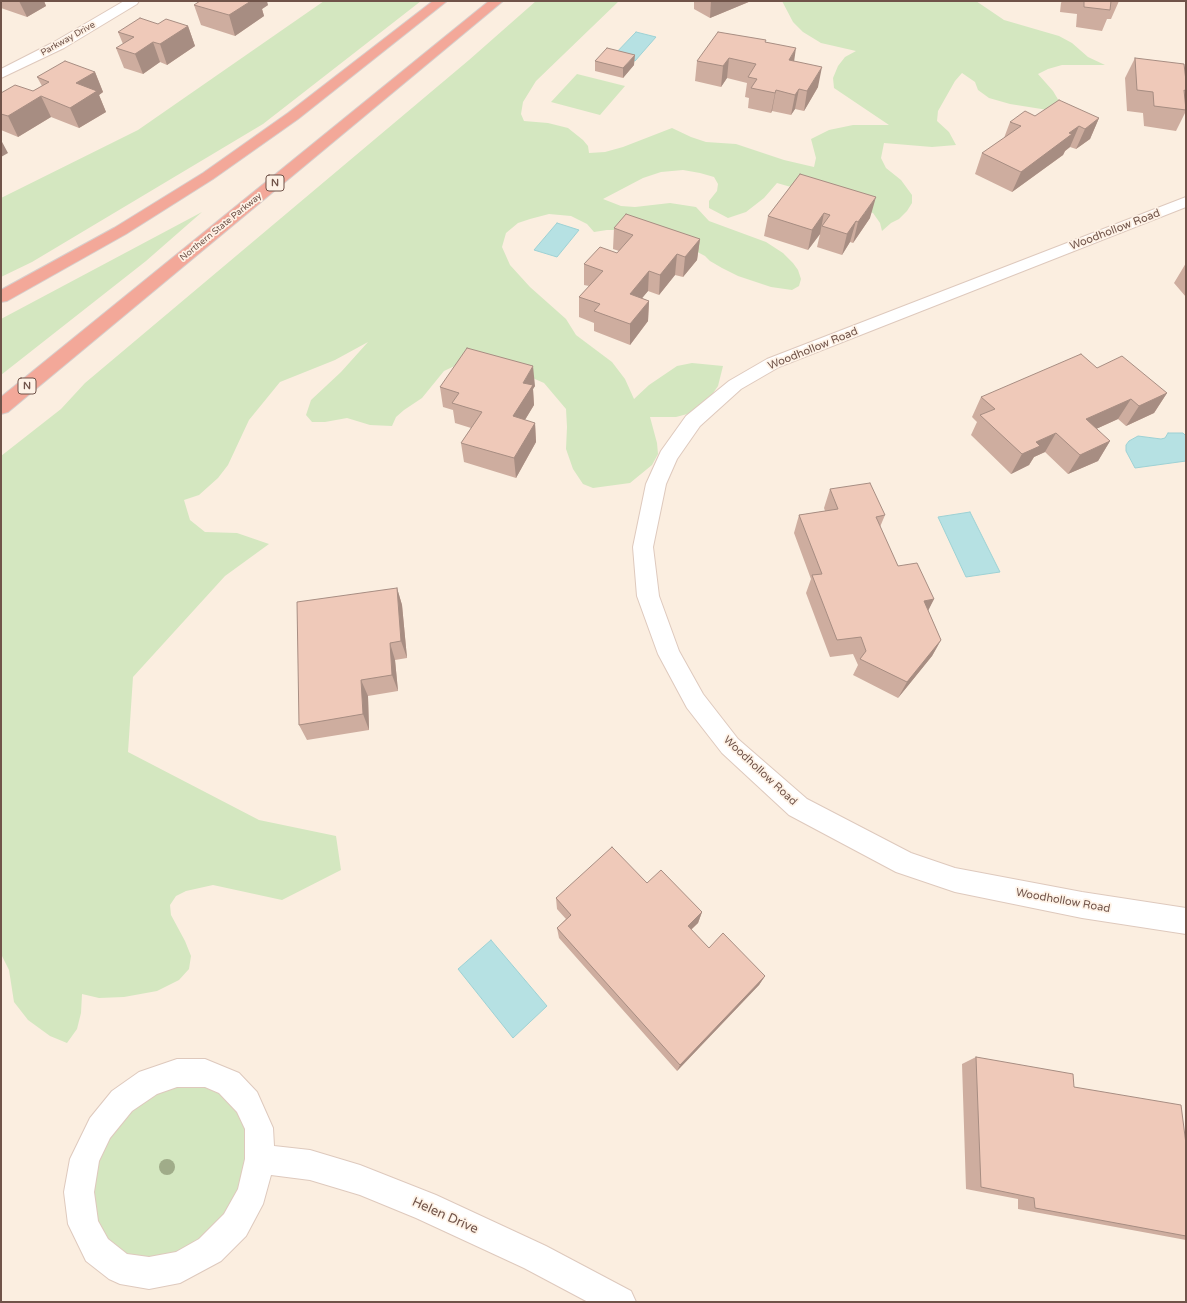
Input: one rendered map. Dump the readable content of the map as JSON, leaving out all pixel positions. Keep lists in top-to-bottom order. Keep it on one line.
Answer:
{"streets":{"highway":["N","Northern State Parkway"],"street":["Parkway Drive","Woodhollow Road","Helen Drive"]}}
